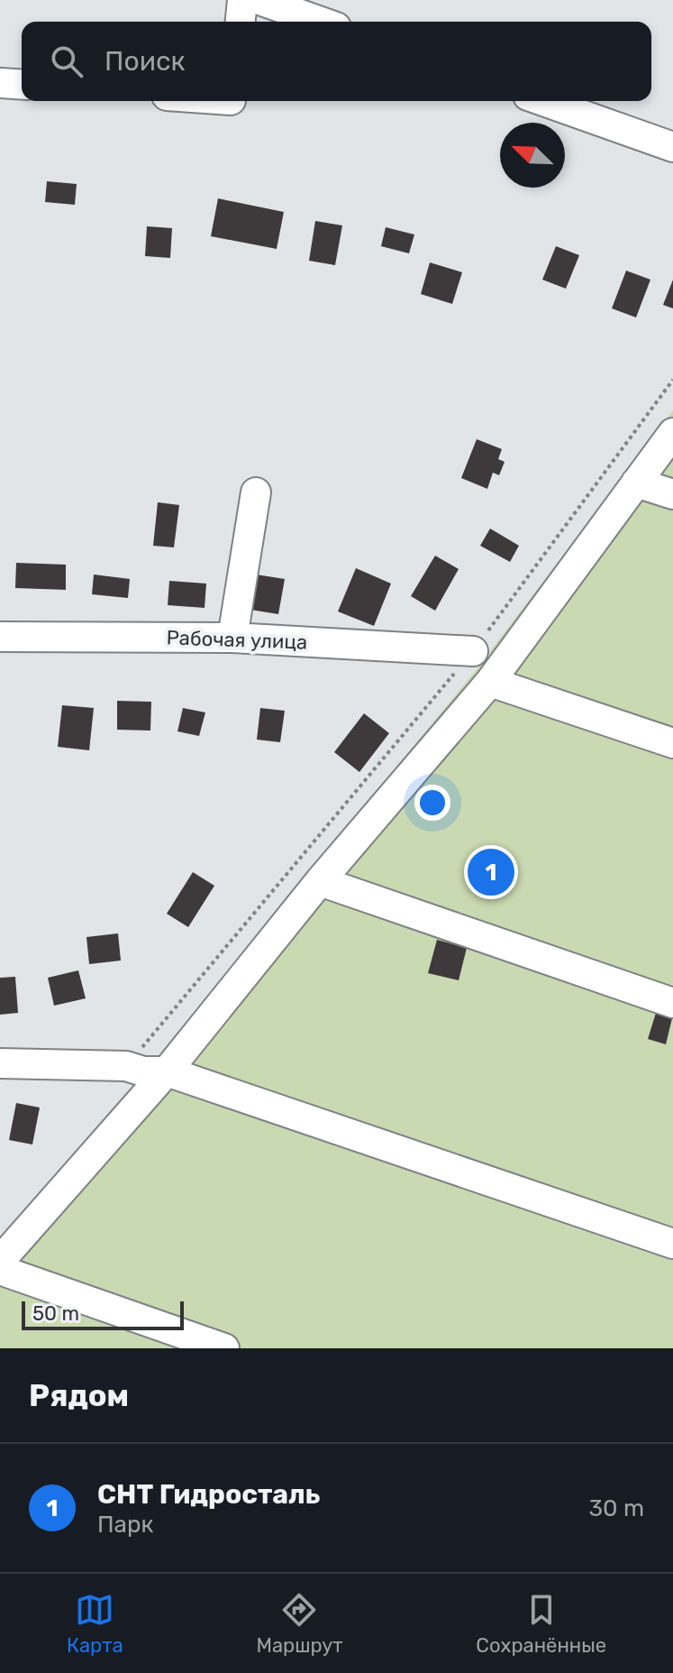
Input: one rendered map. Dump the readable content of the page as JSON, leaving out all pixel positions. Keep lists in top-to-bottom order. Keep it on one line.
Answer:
{"streets":{"street":["Рабочая улица"]},"scale_bar":"50 m","north":"top left","page":{"search":"Поиск","pins":"1","scale":"50 m","heading":"Рядом","list":[{"mark":"1","name":"СНТ Гидросталь","note":"Парк","value":"30 m"}],"nav":["Карта","Маршрут","Сохранённые"]}}
